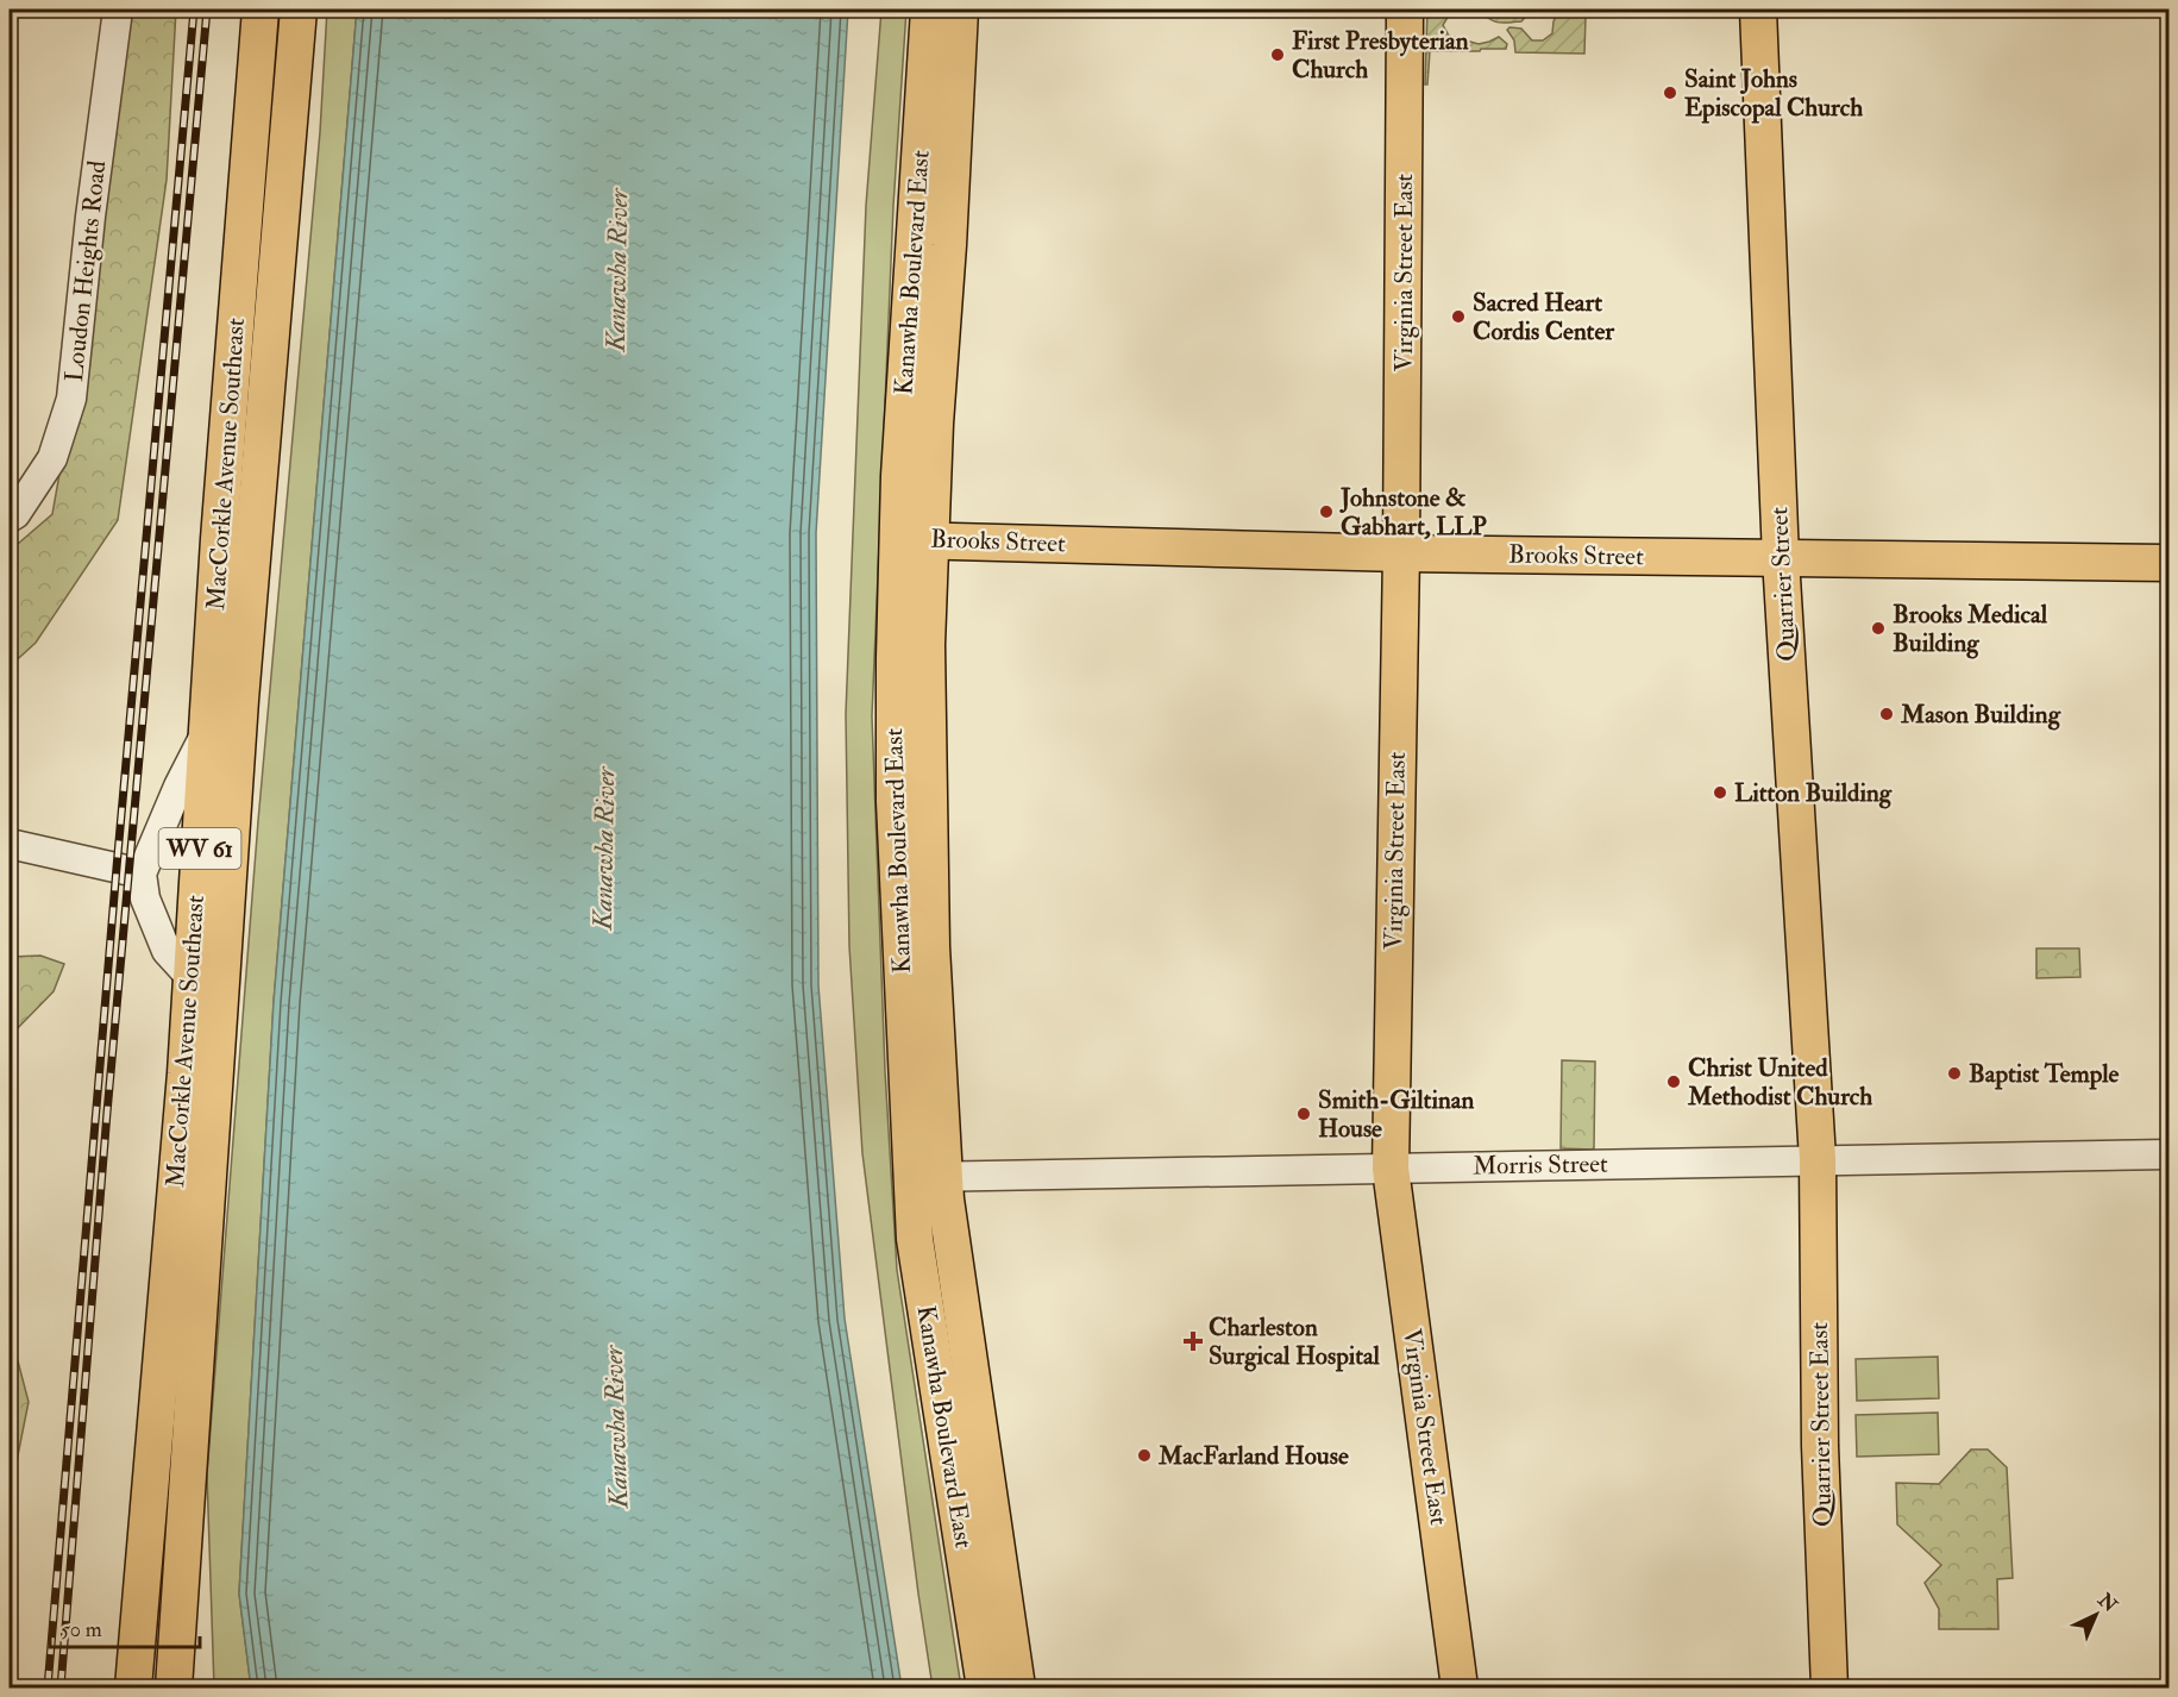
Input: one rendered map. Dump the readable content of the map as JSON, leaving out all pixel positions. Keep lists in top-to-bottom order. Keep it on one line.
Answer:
{"streets":{"main road":["Kanawha Boulevard East","Virginia Street East","MacCorkle Avenue Southeast","Brooks Street","Quarrier Street","WV 61","Quarrier Street East"],"street":["Loudon Heights Road","Morris Street"]},"crossings":[["Kanawha Boulevard East","Brooks Street"],["Kanawha Boulevard East","Morris Street"],["Virginia Street East","Brooks Street"],["Virginia Street East","Morris Street"],["Brooks Street","Quarrier Street"],["Quarrier Street","Morris Street"],["Quarrier Street","Quarrier Street East"],["Morris Street","Quarrier Street East"]],"water":["Kanawha River"],"places":{"other":["First Presbyterian Church","Saint Johns Episcopal Church","Sacred Heart Cordis Center","Johnstone & Gabhart, LLP","Brooks Medical Building","Mason Building","Litton Building","Baptist Temple","Christ United Methodist Church","Smith-Giltinan House","MacFarland House"],"health":["Charleston Surgical Hospital"]},"scale_bar":"50 m","north":"top right"}
